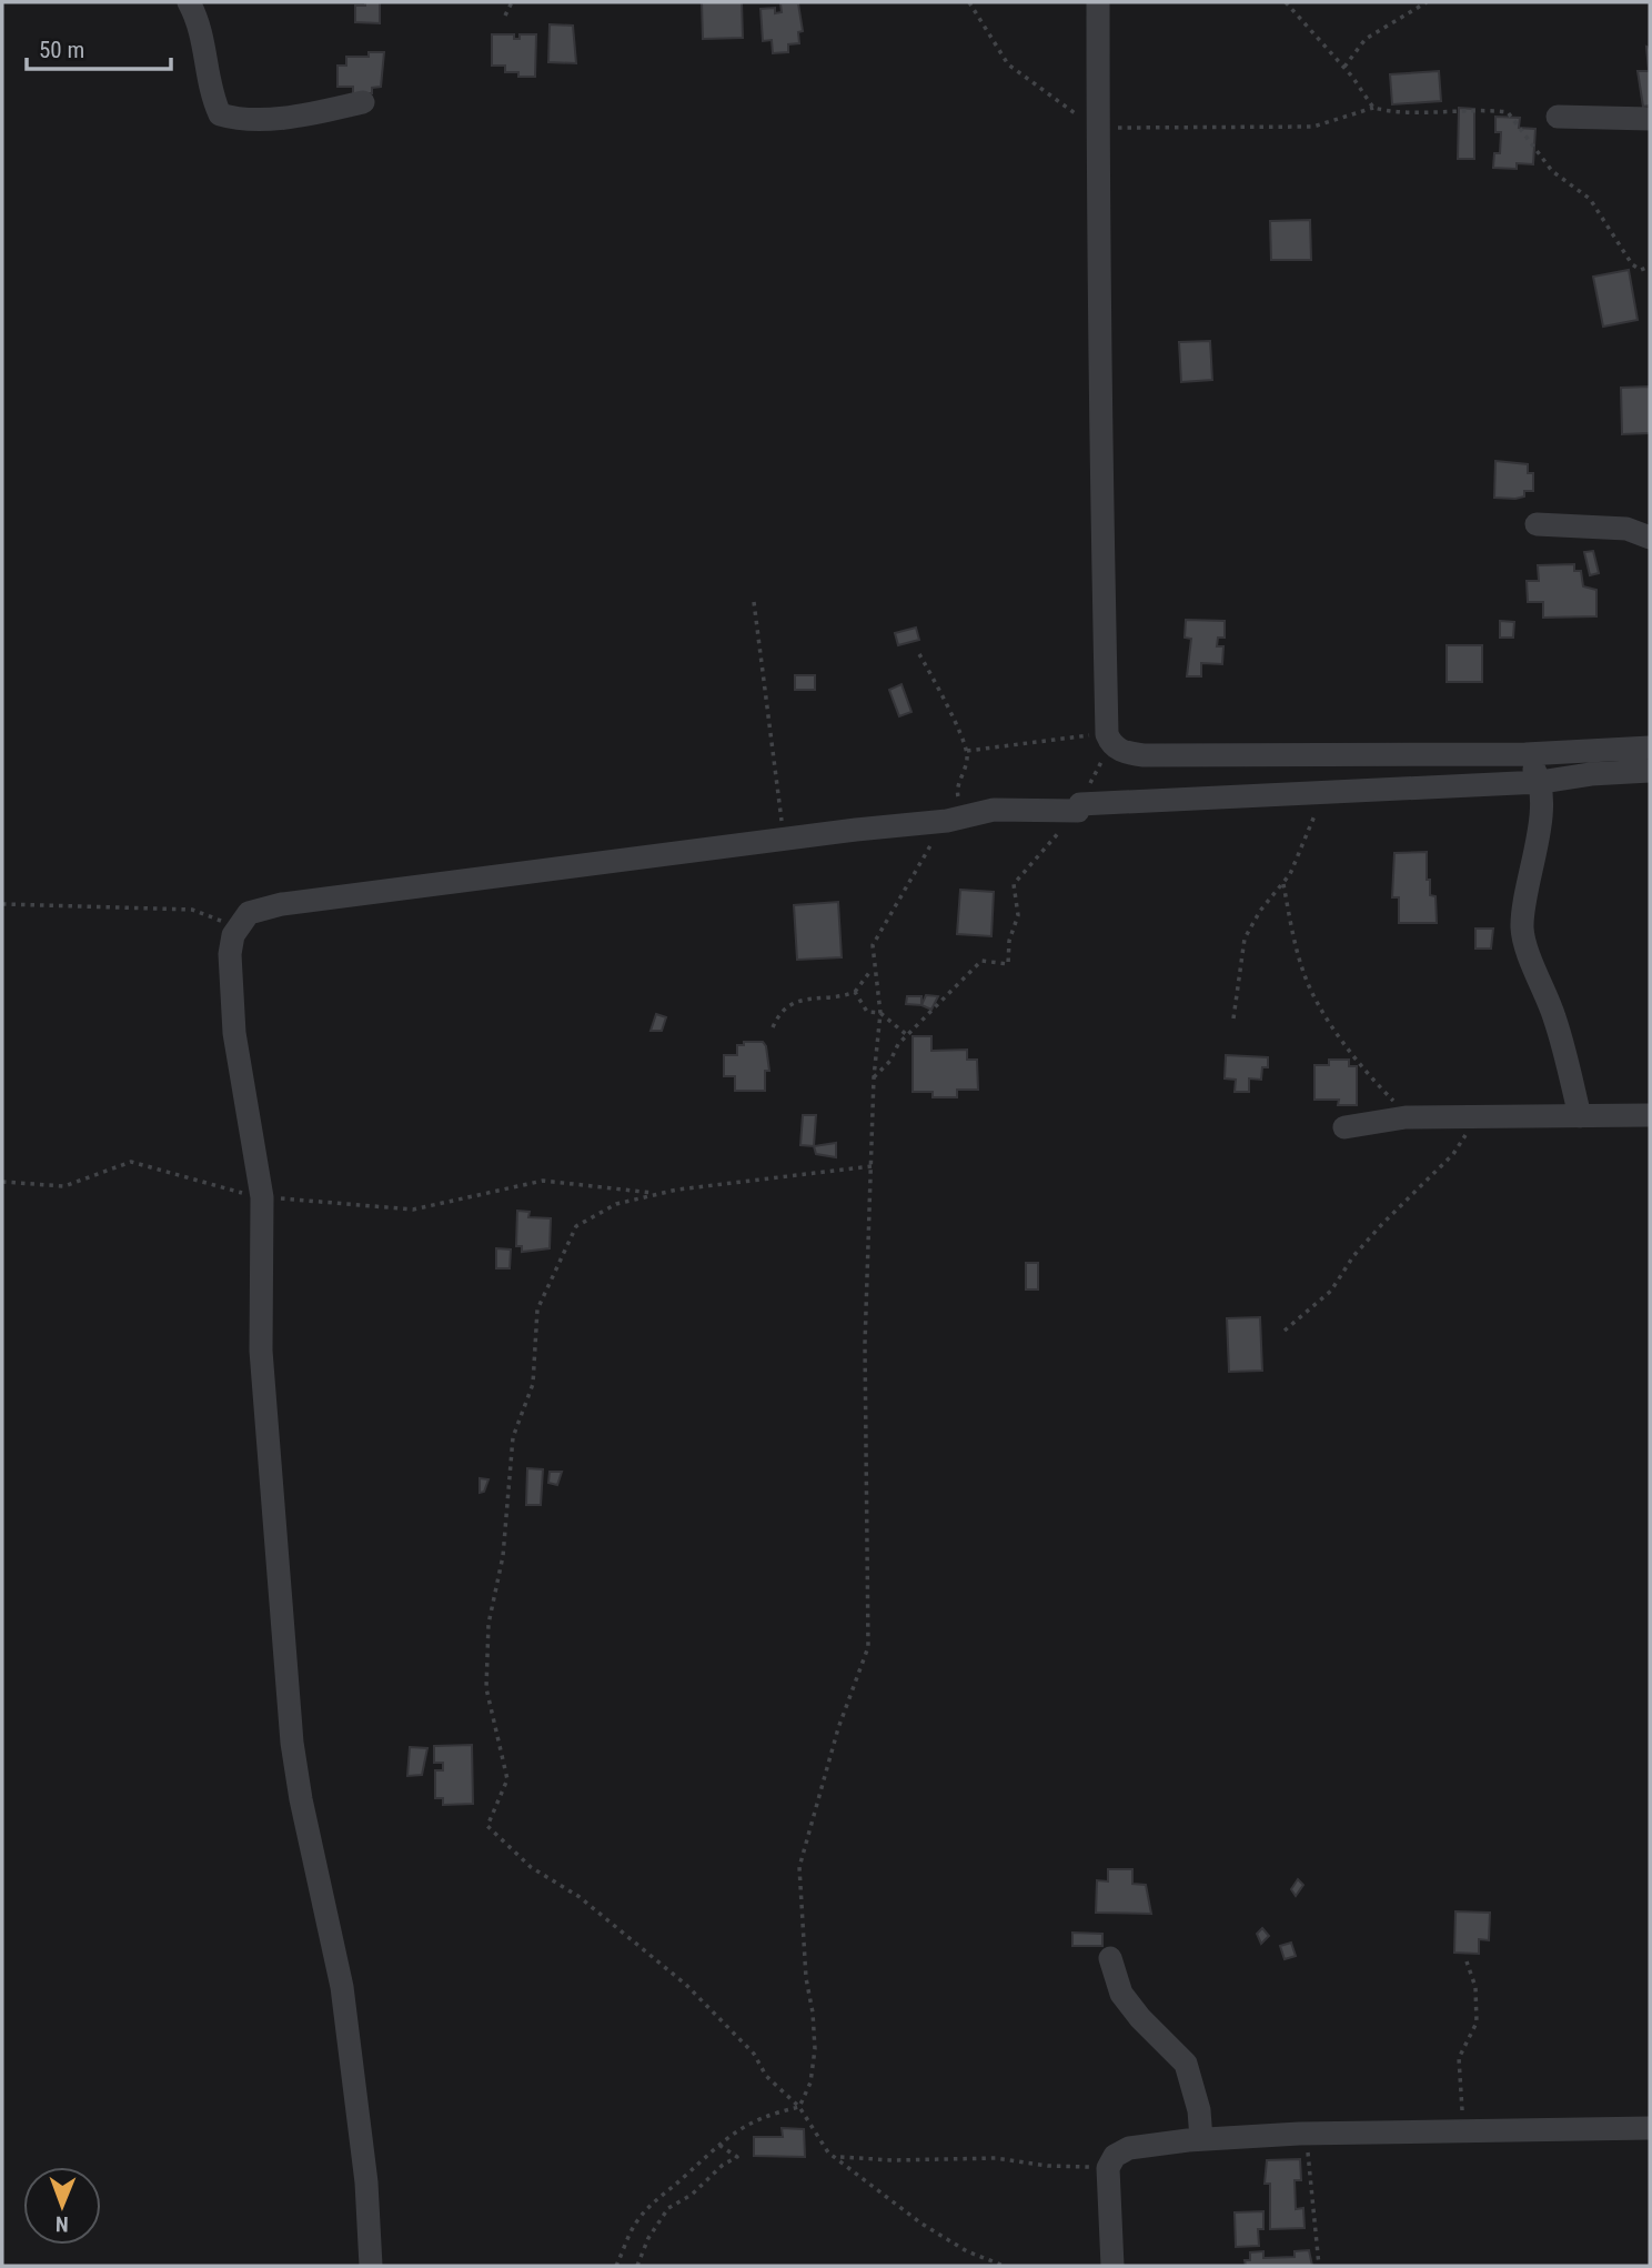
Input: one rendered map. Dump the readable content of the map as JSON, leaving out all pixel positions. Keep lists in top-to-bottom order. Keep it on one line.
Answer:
{"scale_bar":"50 m","north":"bottom"}
